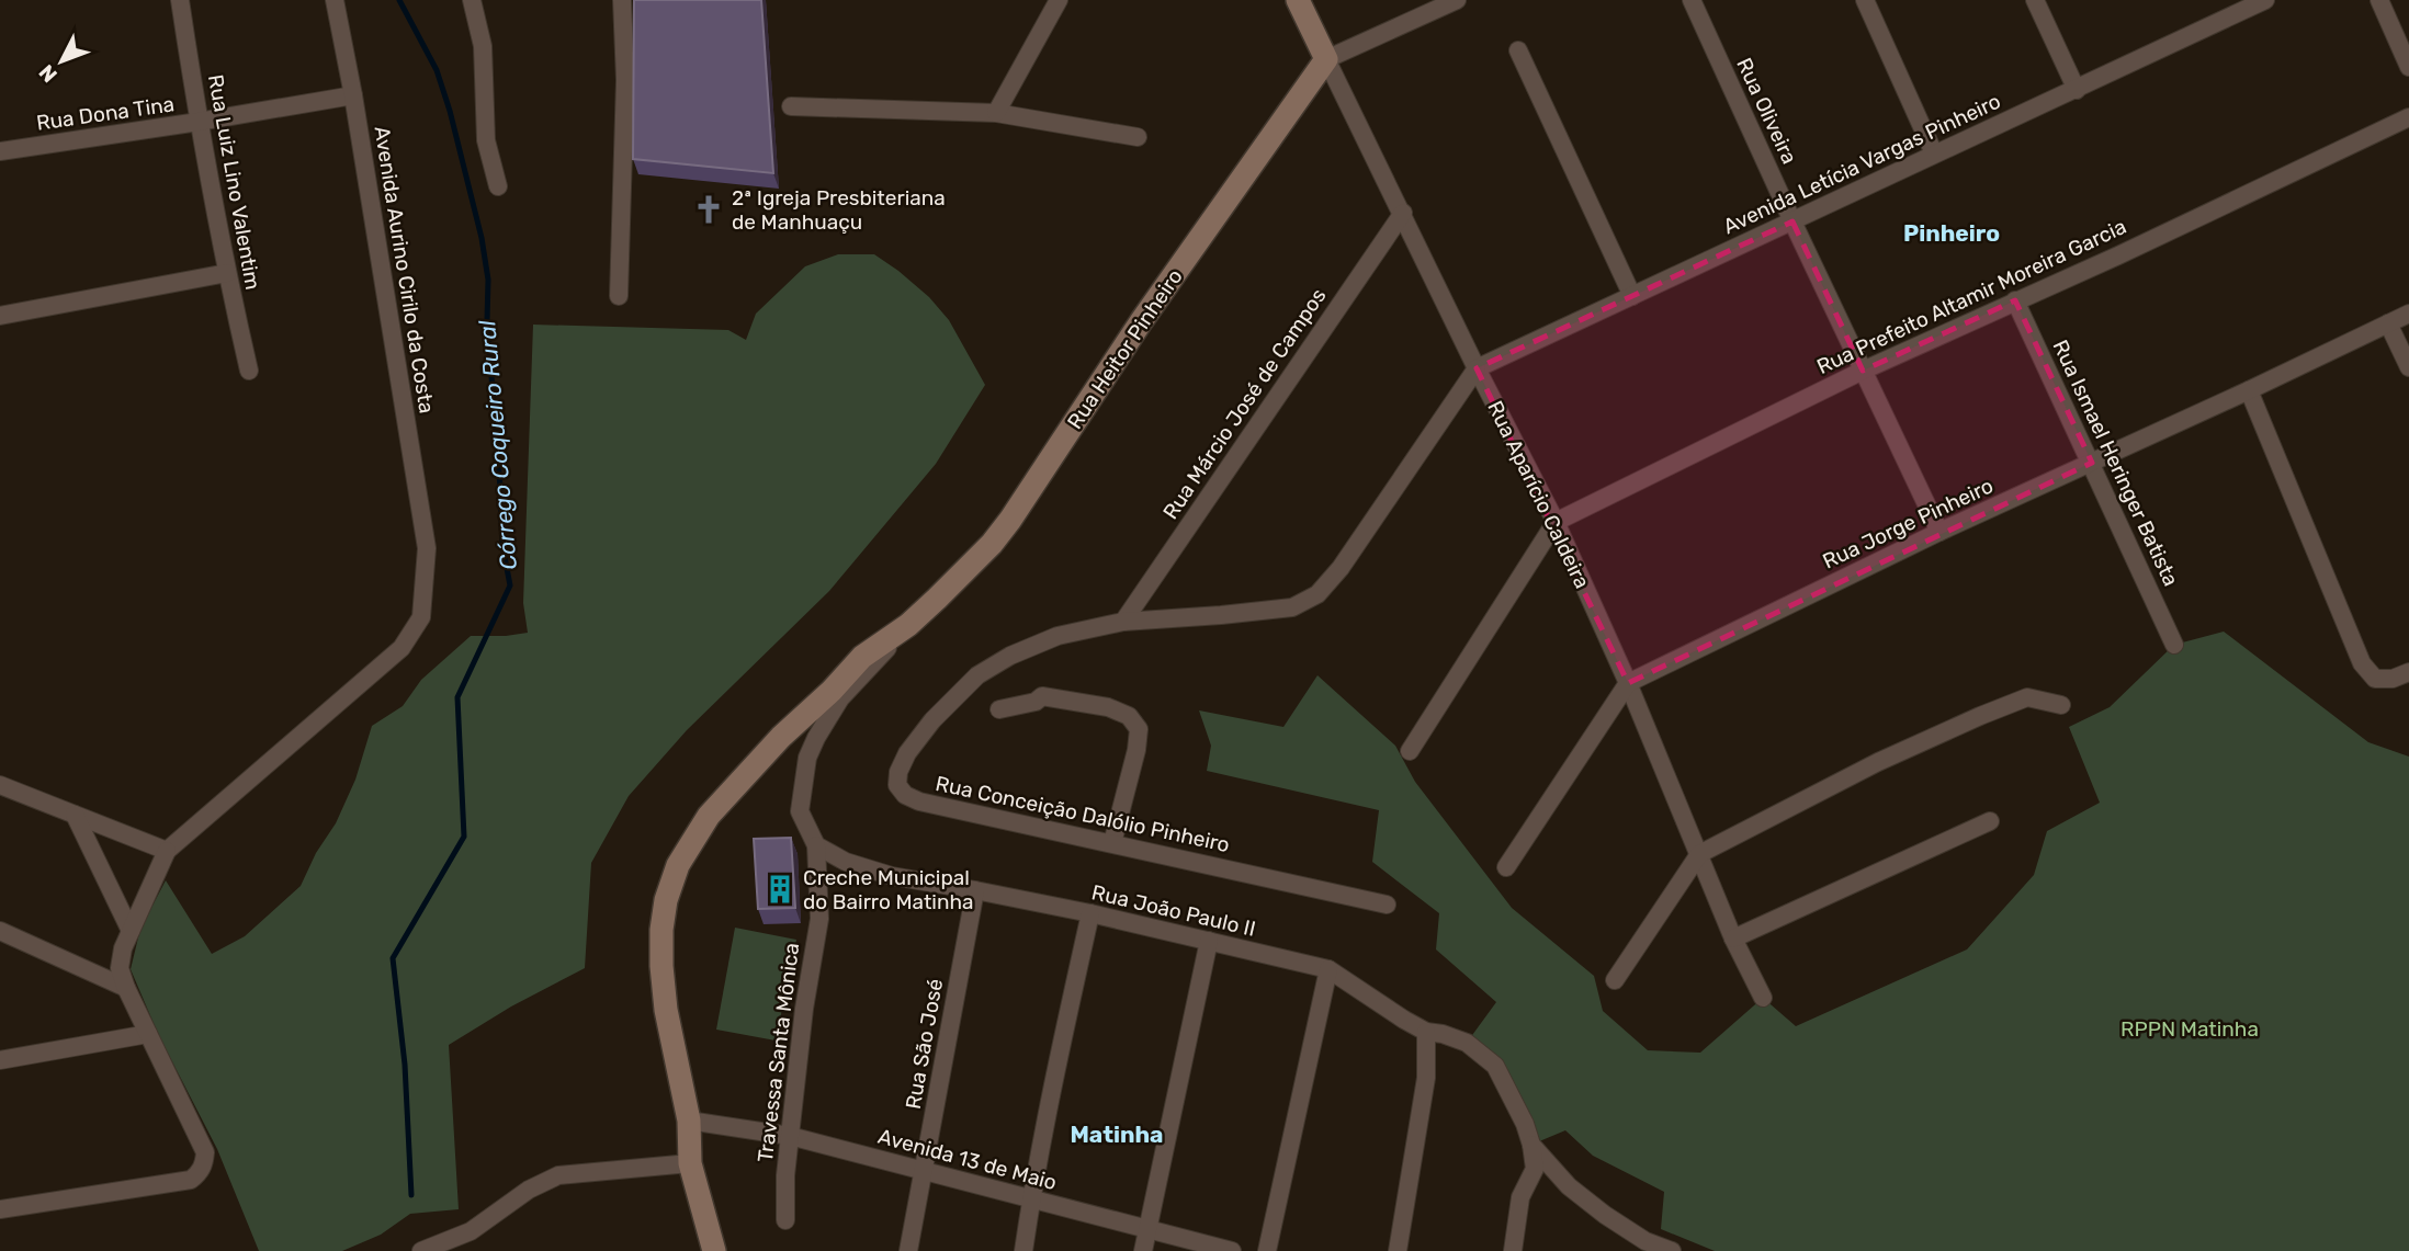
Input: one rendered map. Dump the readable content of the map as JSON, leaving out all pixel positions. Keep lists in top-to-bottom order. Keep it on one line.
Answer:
{"streets":{"street":["Rua Oliveira","Rua Dona Tina","Avenida Letícia Vargas Pinheiro","Rua Luiz Lino Valentim","Avenida Aurino Cirilo da Costa","Rua Prefeito Altamir Moreira Garcia","Rua Heitor Pinheiro","Rua Márcio José de Campos","Rua Ismael Heringer Batista","Rua Aparício Caldeira","Rua Jorge Pinheiro","Rua Conceição Dalólio Pinheiro","Rua João Paulo II","Rua São José","Travessa Santa Mônica","Avenida 13 de Maio"]},"crossings":[["Rua Oliveira","Avenida Letícia Vargas Pinheiro"],["Rua Oliveira","Rua Prefeito Altamir Moreira Garcia"],["Rua Oliveira","Rua Jorge Pinheiro"],["Rua Dona Tina","Rua Luiz Lino Valentim"],["Rua Dona Tina","Avenida Aurino Cirilo da Costa"],["Avenida Letícia Vargas Pinheiro","Rua Aparício Caldeira"],["Avenida Letícia Vargas Pinheiro","Rua Conceição Dalólio Pinheiro"],["Rua Prefeito Altamir Moreira Garcia","Rua Ismael Heringer Batista"],["Rua Prefeito Altamir Moreira Garcia","Rua Aparício Caldeira"],["Rua Heitor Pinheiro","Rua Aparício Caldeira"],["Rua Heitor Pinheiro","Avenida 13 de Maio"],["Rua Márcio José de Campos","Rua Aparício Caldeira"],["Rua Márcio José de Campos","Rua Conceição Dalólio Pinheiro"],["Rua Ismael Heringer Batista","Rua Jorge Pinheiro"],["Rua Aparício Caldeira","Rua Jorge Pinheiro"],["Rua Aparício Caldeira","Rua Conceição Dalólio Pinheiro"],["Rua João Paulo II","Rua São José"],["Rua João Paulo II","Travessa Santa Mônica"],["Rua São José","Avenida 13 de Maio"],["Travessa Santa Mônica","Avenida 13 de Maio"]],"districts":["Pinheiro","Matinha"],"water":["Córrego Coqueiro Rural"],"parks":["RPPN Matinha"],"places":{"church":["2ª Igreja Presbiteriana de Manhuaçu"],"building":["Creche Municipal do Bairro Matinha"]},"north":"bottom left"}
